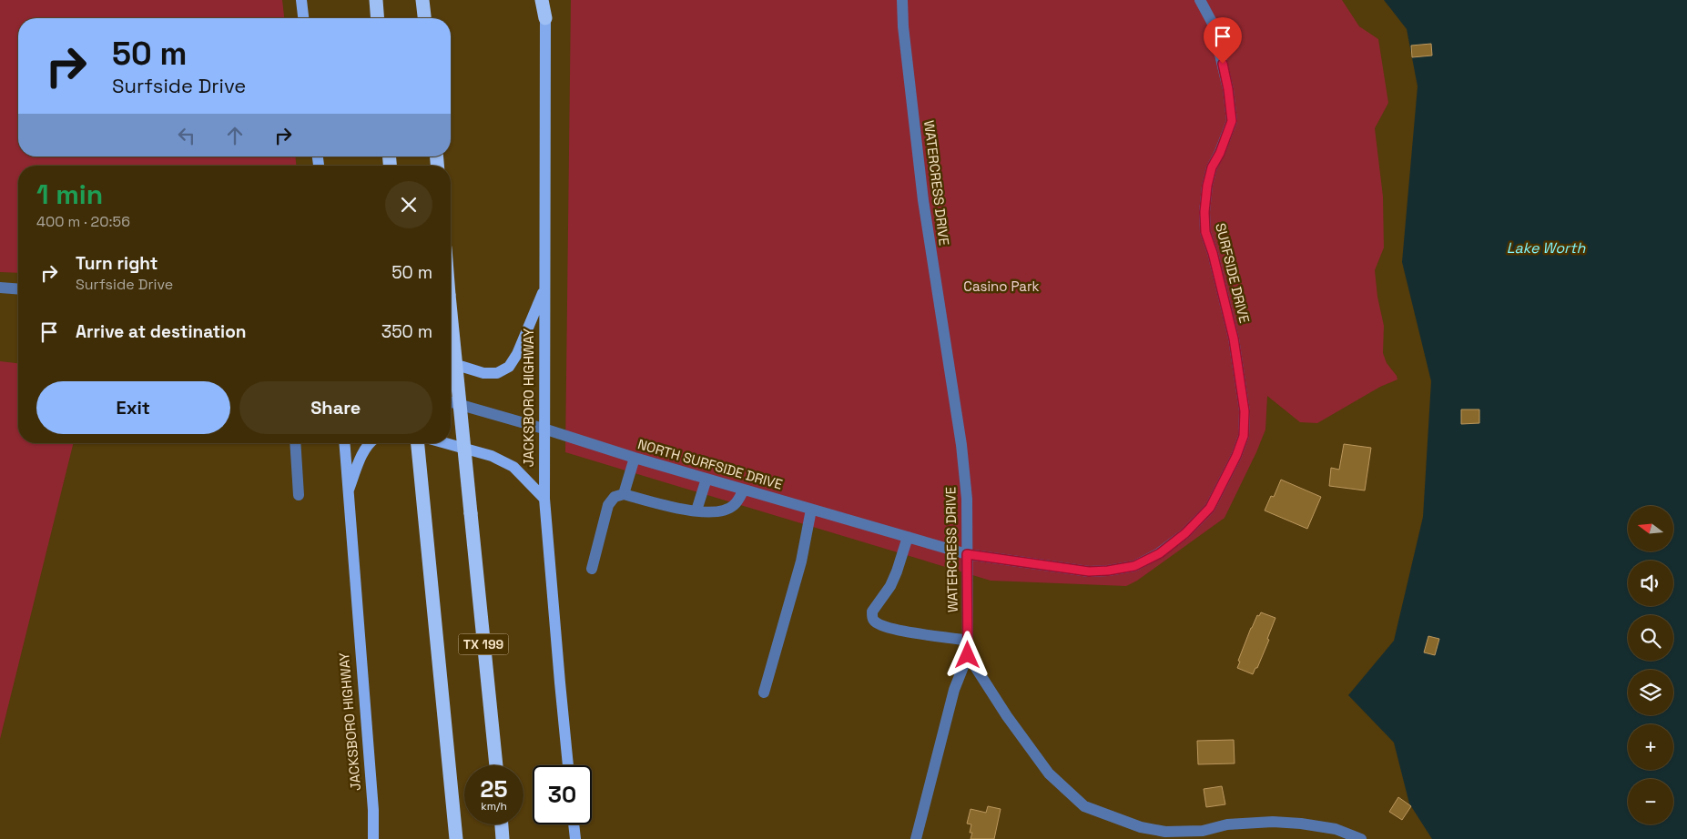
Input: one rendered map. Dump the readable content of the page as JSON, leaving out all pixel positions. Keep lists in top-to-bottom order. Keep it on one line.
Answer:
{"streets":{"highway":["TX 199"],"main road":["JACKSBORO HIGHWAY"],"street":["WATERCRESS DRIVE","SURFSIDE DRIVE","NORTH SURFSIDE DRIVE"]},"crossings":[["WATERCRESS DRIVE","SURFSIDE DRIVE"],["WATERCRESS DRIVE","NORTH SURFSIDE DRIVE"],["SURFSIDE DRIVE","NORTH SURFSIDE DRIVE"],["JACKSBORO HIGHWAY","NORTH SURFSIDE DRIVE"]],"water":["Lake Worth"],"parks":["Casino Park"],"north":"left","page":{"turn":["50 m","Surfside Drive"],"heading":["1 min","400 m · 20:56"],"list":[{"name":"Turn right","note":"Surfside Drive","value":"50 m"},{"name":"Arrive at destination","value":"350 m"}],"buttons":["Exit","Share"],"map_buttons":["+","−"],"speed":"25 km/h","limit":"30"}}
